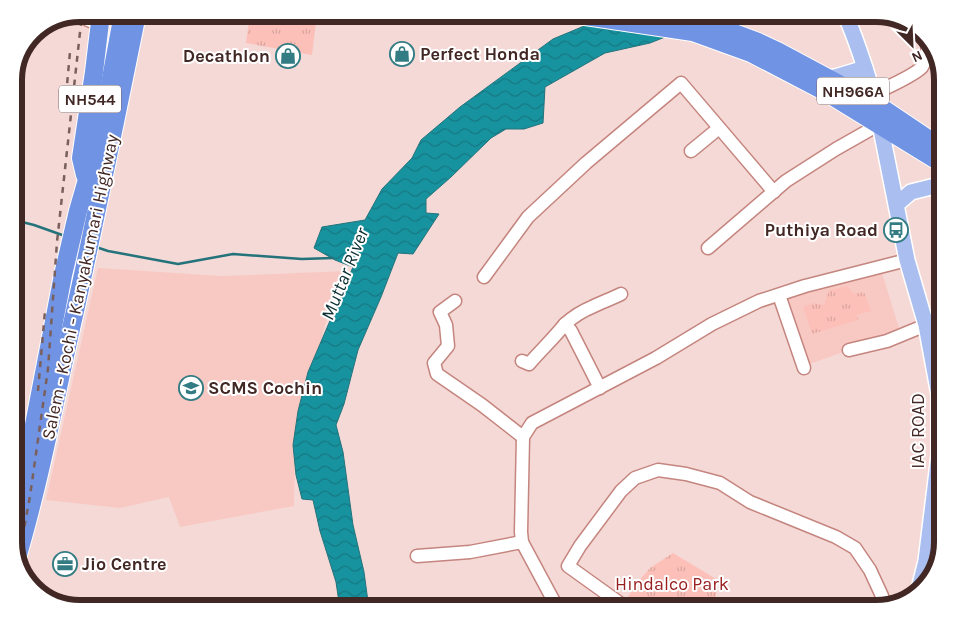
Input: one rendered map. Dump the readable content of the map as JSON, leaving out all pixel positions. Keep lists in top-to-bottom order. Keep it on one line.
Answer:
{"streets":{"highway":["NH966A","NH544","Salem - Kochi - Kanyakumari Highway"],"main road":["IAC ROAD"]},"crossings":[["NH966A","IAC ROAD"],["NH544","Salem - Kochi - Kanyakumari Highway"]],"water":["Muttar River"],"parks":["Hindalco Park"],"places":{"shop":["Perfect Honda","Decathlon"],"bus stop":["Puthiya Road"],"school or university":["SCMS Cochin"],"office":["Jio Centre"]},"north":"bottom right"}
